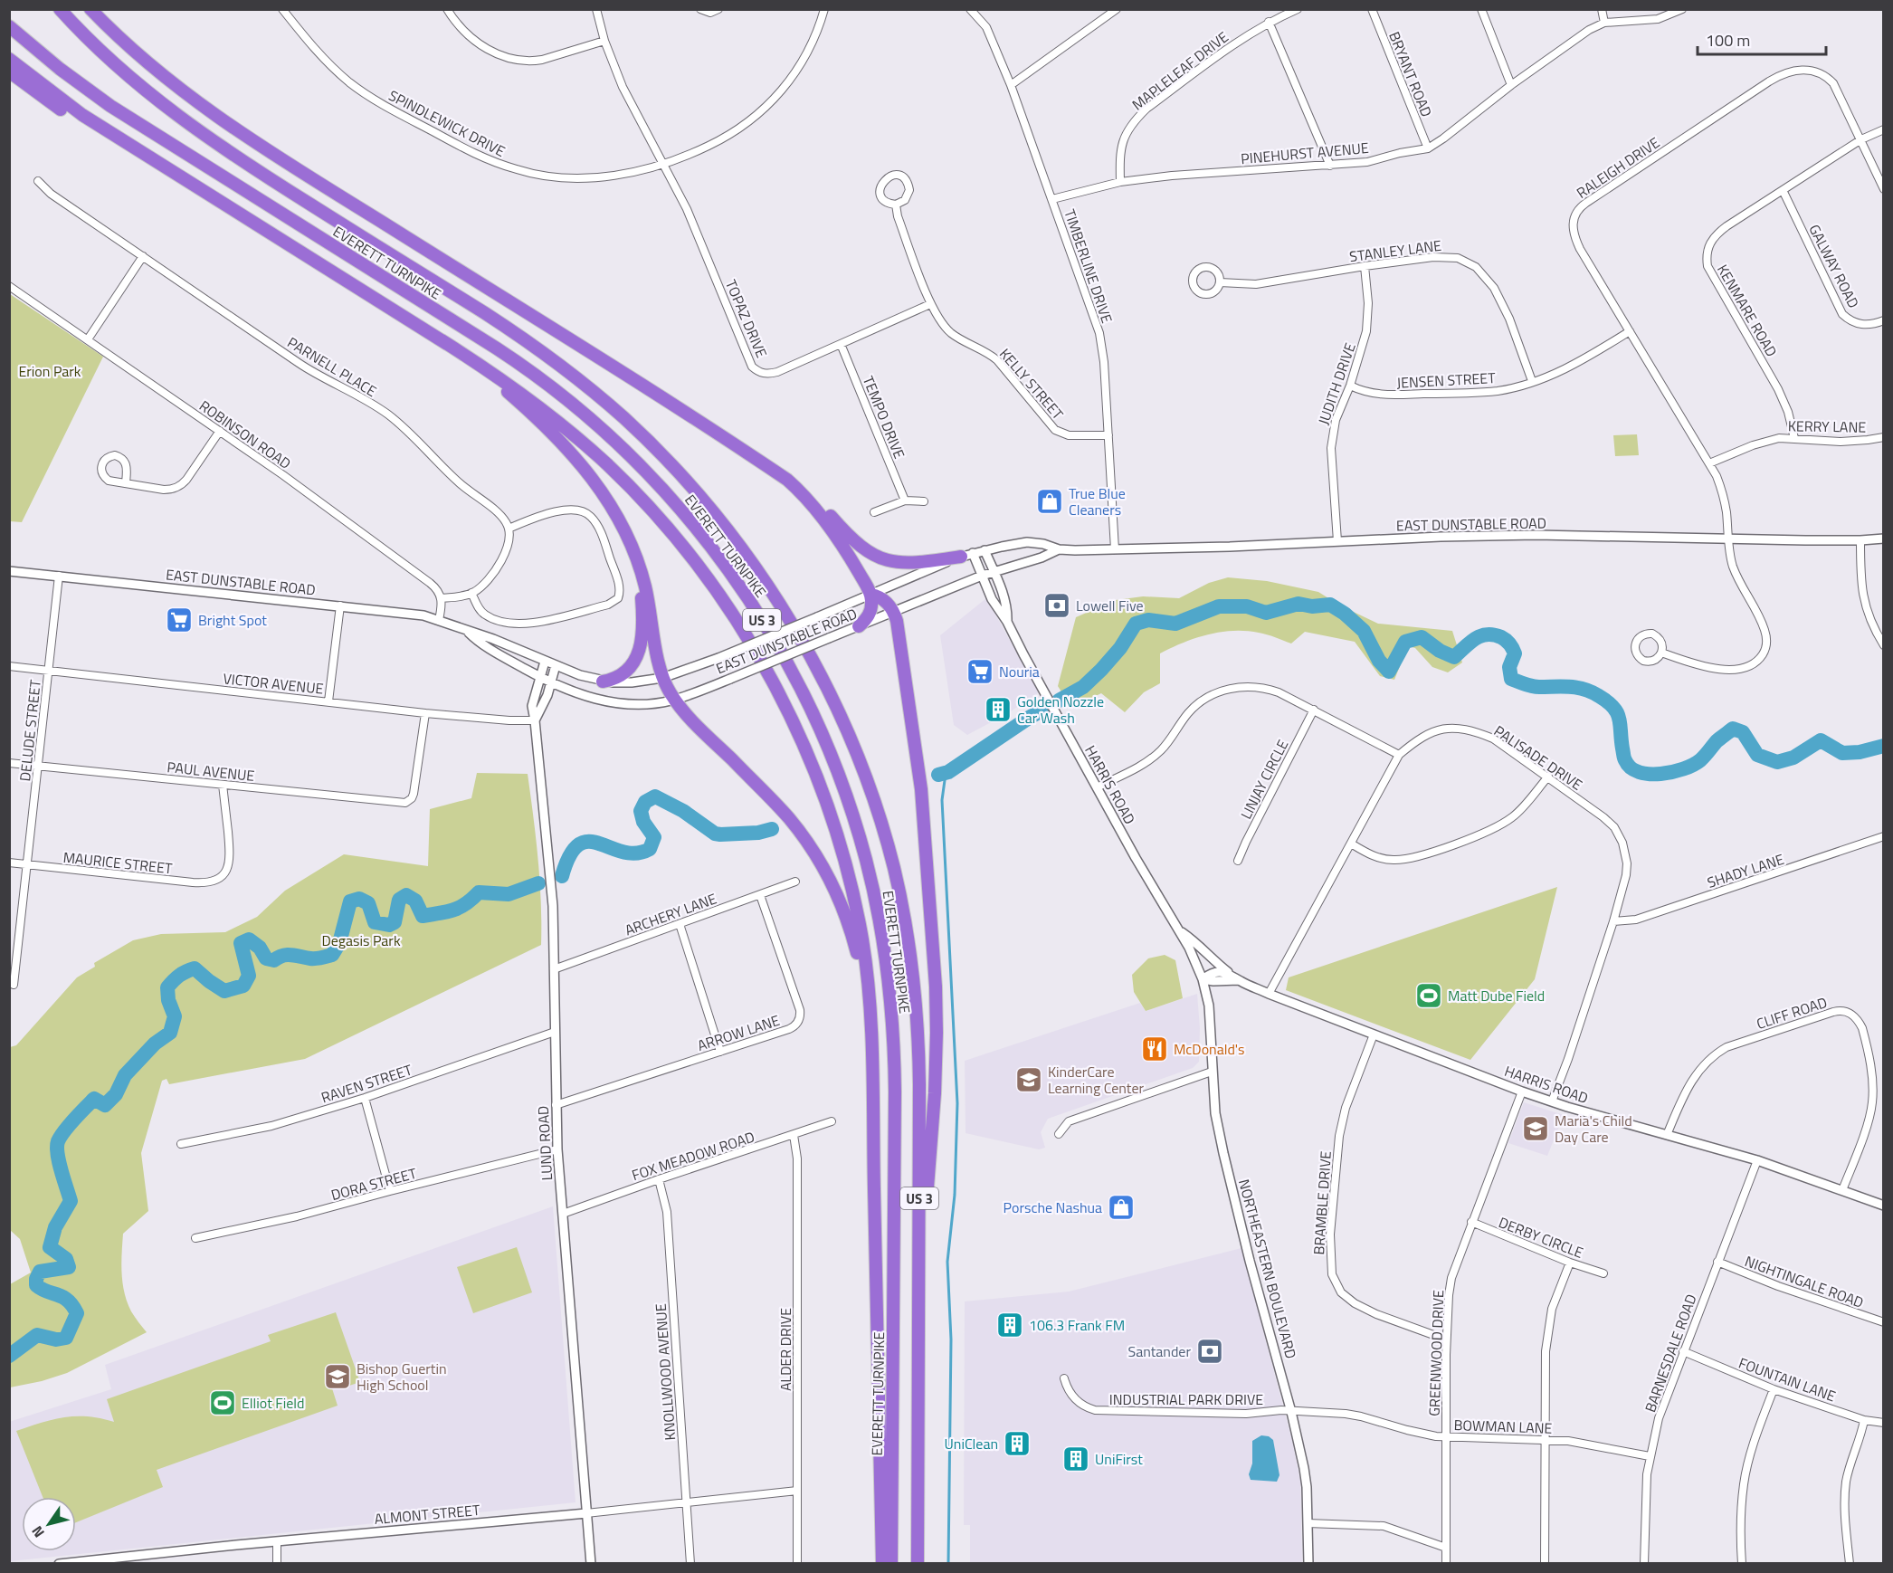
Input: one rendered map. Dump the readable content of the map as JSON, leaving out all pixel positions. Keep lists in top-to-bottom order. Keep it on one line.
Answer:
{"streets":{"highway":["EVERETT TURNPIKE","US 3"],"street":["MAPLELEAF DRIVE","BRYANT ROAD","SPINDLEWICK DRIVE","PINEHURST AVENUE","RALEIGH DRIVE","STANLEY LANE","TIMBERLINE DRIVE","GALWAY ROAD","KENMARE ROAD","TOPAZ DRIVE","PARNELL PLACE","JENSEN STREET","KELLY STREET","JUDITH DRIVE","TEMPO DRIVE","KERRY LANE","ROBINSON ROAD","EAST DUNSTABLE ROAD","VICTOR AVENUE","DELUDE STREET","PALISADE DRIVE","PAUL AVENUE","LINJAY CIRCLE","HARRIS ROAD","MAURICE STREET","SHADY LANE","ARCHERY LANE","CLIFF ROAD","ARROW LANE","RAVEN STREET","LUND ROAD","FOX MEADOW ROAD","DORA STREET","BRAMBLE DRIVE","DERBY CIRCLE","NORTHEASTERN BOULEVARD","NIGHTINGALE ROAD","ALDER DRIVE","GREENWOOD DRIVE","BARNESDALE ROAD","KNOLLWOOD AVENUE","FOUNTAIN LANE","INDUSTRIAL PARK DRIVE","BOWMAN LANE","ALMONT STREET"]},"crossings":[["MAPLELEAF DRIVE","PINEHURST AVENUE"],["BRYANT ROAD","PINEHURST AVENUE"],["SPINDLEWICK DRIVE","TOPAZ DRIVE"],["PINEHURST AVENUE","TIMBERLINE DRIVE"],["RALEIGH DRIVE","KENMARE ROAD"],["RALEIGH DRIVE","JENSEN STREET"],["RALEIGH DRIVE","KERRY LANE"],["RALEIGH DRIVE","EAST DUNSTABLE ROAD"],["STANLEY LANE","JENSEN STREET"],["STANLEY LANE","JUDITH DRIVE"],["TIMBERLINE DRIVE","KELLY STREET"],["TIMBERLINE DRIVE","EAST DUNSTABLE ROAD"],["GALWAY ROAD","KENMARE ROAD"],["KENMARE ROAD","KERRY LANE"],["TOPAZ DRIVE","KELLY STREET"],["TOPAZ DRIVE","TEMPO DRIVE"],["JENSEN STREET","JUDITH DRIVE"],["JUDITH DRIVE","EAST DUNSTABLE ROAD"],["EAST DUNSTABLE ROAD","DELUDE STREET"],["EAST DUNSTABLE ROAD","HARRIS ROAD"],["EAST DUNSTABLE ROAD","LUND ROAD"],["VICTOR AVENUE","DELUDE STREET"],["VICTOR AVENUE","PAUL AVENUE"],["VICTOR AVENUE","LUND ROAD"],["DELUDE STREET","PAUL AVENUE"],["DELUDE STREET","MAURICE STREET"],["PALISADE DRIVE","HARRIS ROAD"],["PALISADE DRIVE","SHADY LANE"],["PAUL AVENUE","MAURICE STREET"],["HARRIS ROAD","CLIFF ROAD"],["HARRIS ROAD","BRAMBLE DRIVE"],["HARRIS ROAD","NORTHEASTERN BOULEVARD"],["HARRIS ROAD","GREENWOOD DRIVE"],["HARRIS ROAD","BARNESDALE ROAD"],["ARCHERY LANE","ARROW LANE"],["ARCHERY LANE","LUND ROAD"],["ARROW LANE","LUND ROAD"],["RAVEN STREET","LUND ROAD"],["LUND ROAD","FOX MEADOW ROAD"],["LUND ROAD","DORA STREET"],["LUND ROAD","ALMONT STREET"],["FOX MEADOW ROAD","ALDER DRIVE"],["FOX MEADOW ROAD","KNOLLWOOD AVENUE"],["BRAMBLE DRIVE","GREENWOOD DRIVE"],["DERBY CIRCLE","GREENWOOD DRIVE"],["NORTHEASTERN BOULEVARD","INDUSTRIAL PARK DRIVE"],["NORTHEASTERN BOULEVARD","BOWMAN LANE"],["NIGHTINGALE ROAD","BARNESDALE ROAD"],["ALDER DRIVE","ALMONT STREET"],["GREENWOOD DRIVE","BOWMAN LANE"],["BARNESDALE ROAD","FOUNTAIN LANE"],["BARNESDALE ROAD","BOWMAN LANE"],["KNOLLWOOD AVENUE","ALMONT STREET"],["INDUSTRIAL PARK DRIVE","BOWMAN LANE"]],"parks":["Erion Park","Degasis Park"],"places":{"shop":["True Blue Cleaners","Porsche Nashua"],"bank":["Lowell Five","Santander"],"supermarket":["Bright Spot","Nouria"],"building":["Golden Nozzle Car Wash","106.3 Frank FM","UniClean","UniFirst"],"sports":["Matt Dube Field","Elliot Field"],"restaurant":["McDonald's"],"school or university":["KinderCare Learning Center","Maria's Child Day Care","Bishop Guertin High School"]},"scale_bar":"100 m","north":"bottom left"}
